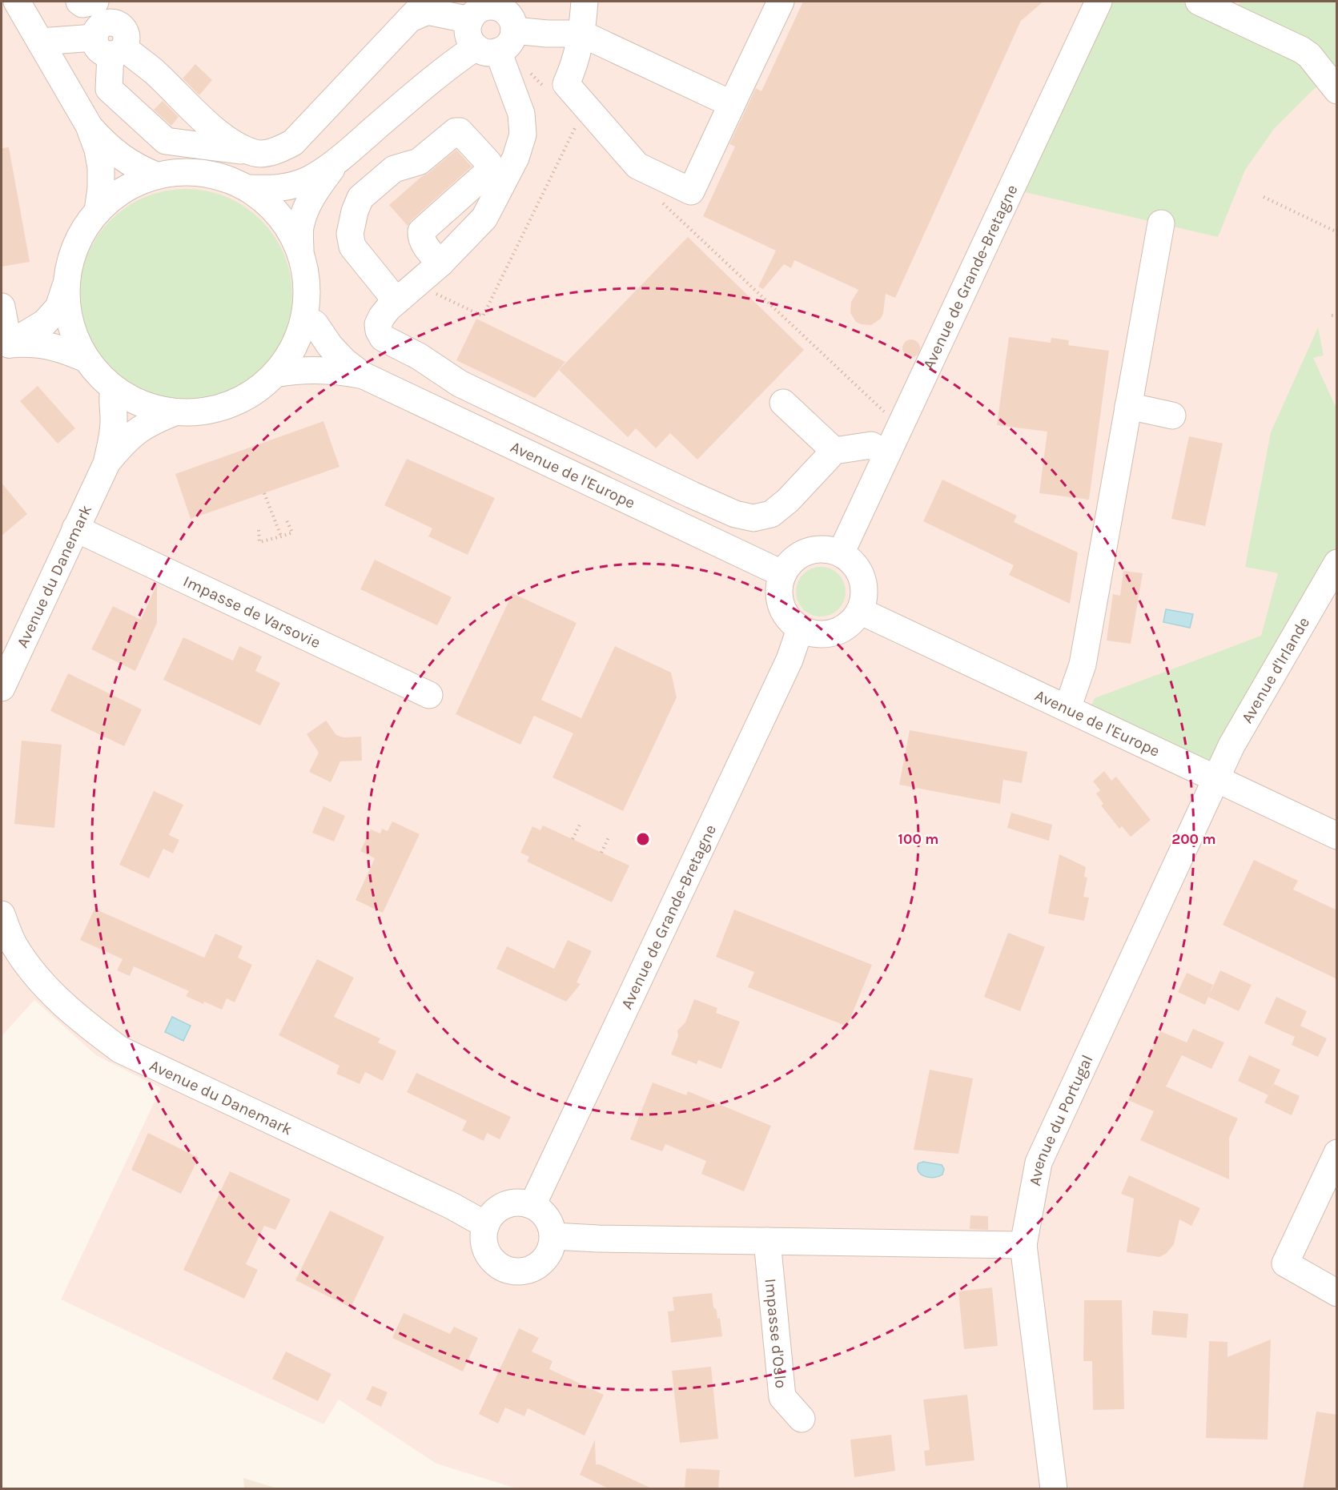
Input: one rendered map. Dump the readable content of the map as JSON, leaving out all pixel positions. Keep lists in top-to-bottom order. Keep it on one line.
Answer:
{"streets":{"street":["Avenue de Grande-Bretagne","Avenue de l'Europe","Avenue du Danemark","Impasse de Varsovie","Avenue d'Irlande","Avenue du Portugal","Impasse d'Oslo"]},"crossings":[["Avenue de Grande-Bretagne","Avenue de l'Europe"],["Avenue de Grande-Bretagne","Avenue du Danemark"],["Avenue de l'Europe","Avenue d'Irlande"],["Avenue de l'Europe","Avenue du Portugal"],["Avenue du Danemark","Impasse de Varsovie"],["Avenue d'Irlande","Avenue du Portugal"]],"rings":["100 m","200 m"]}
